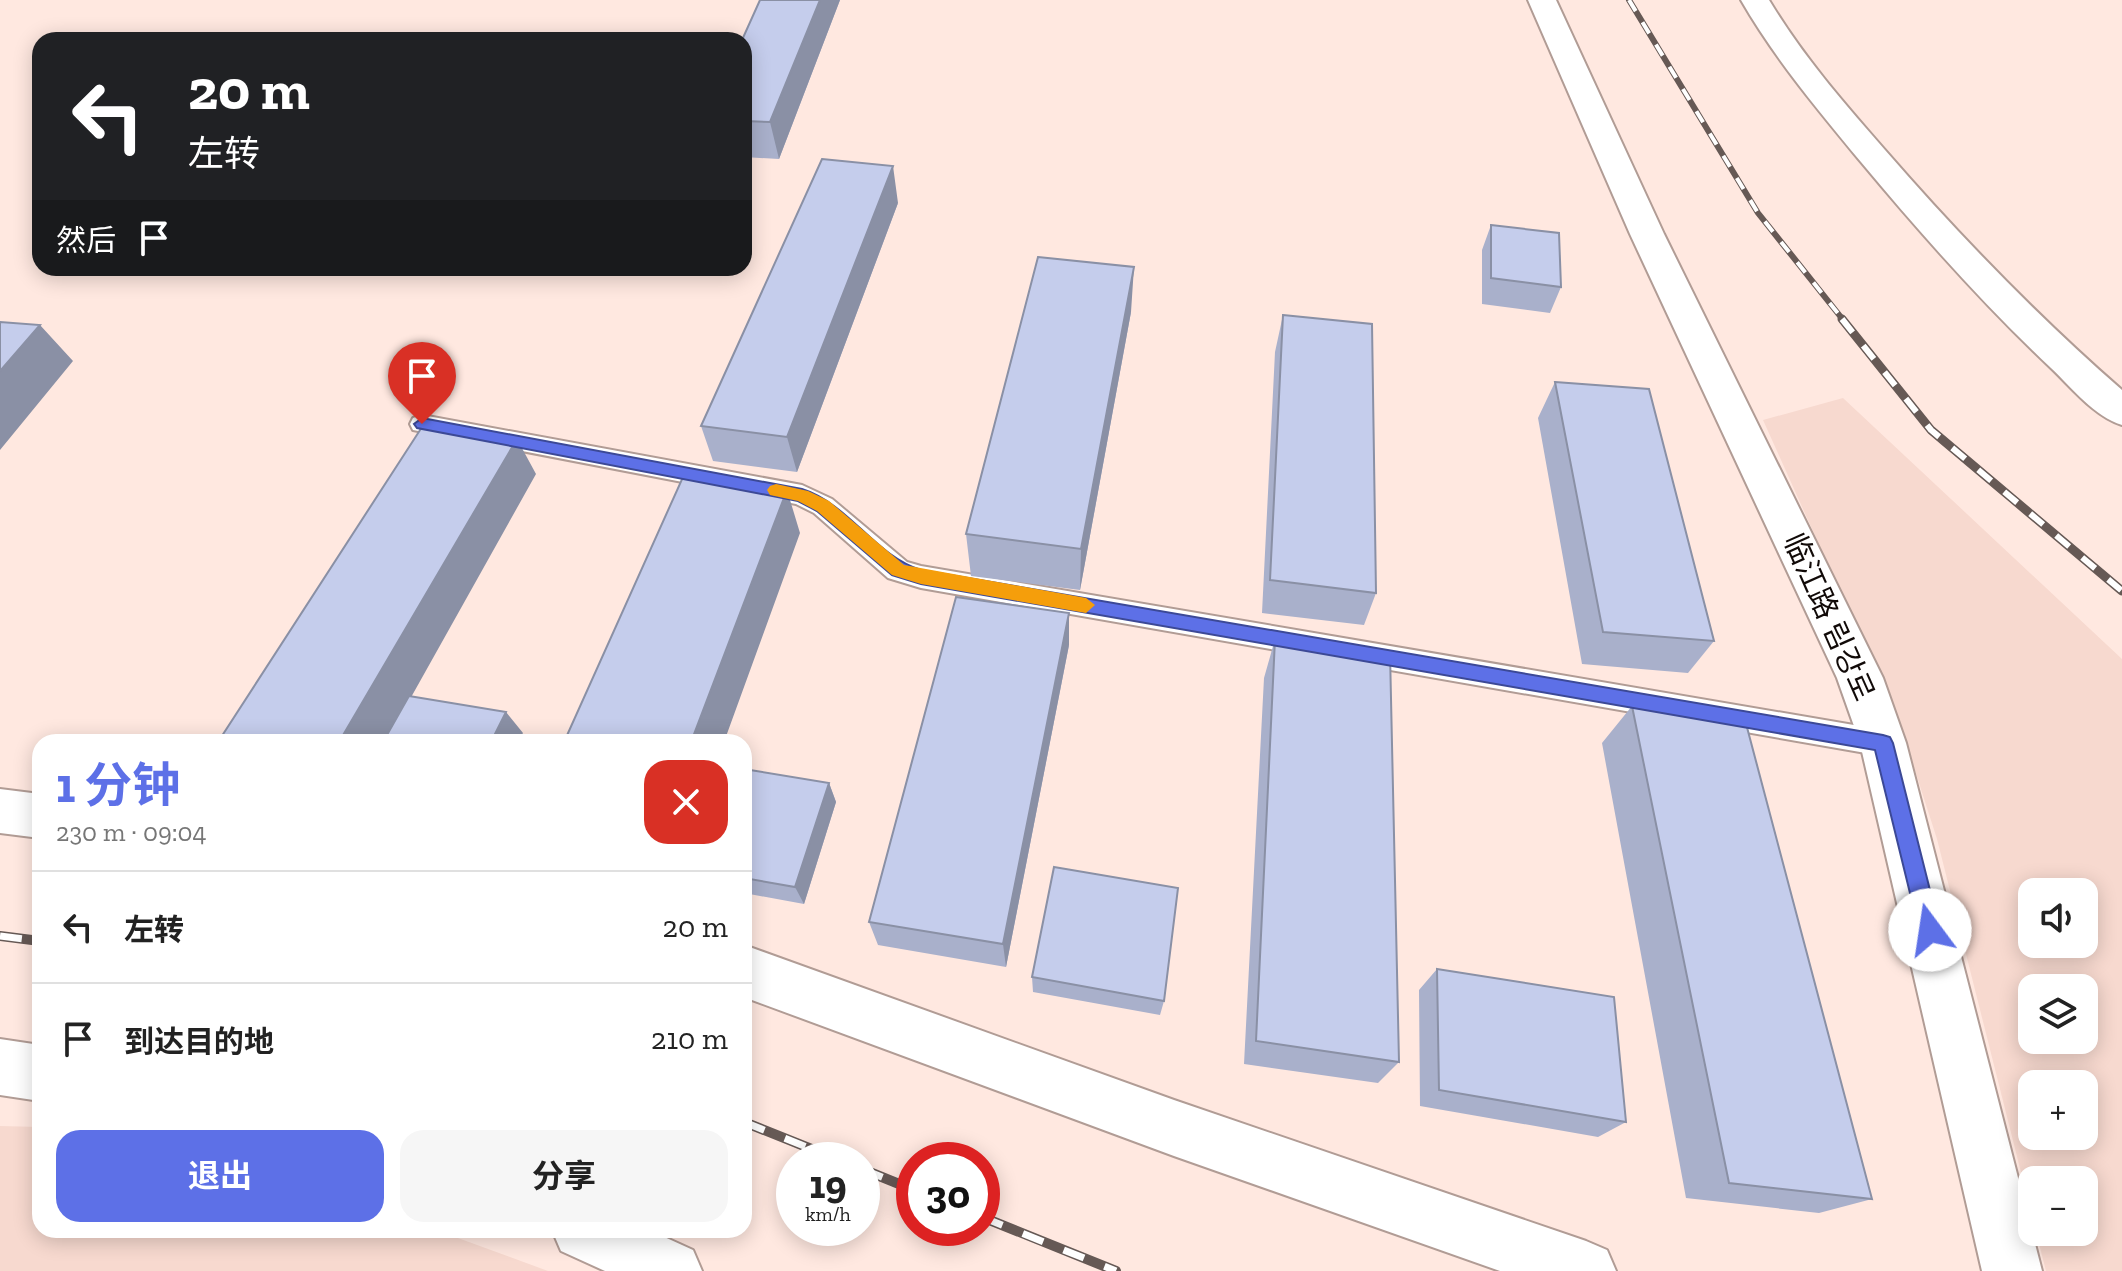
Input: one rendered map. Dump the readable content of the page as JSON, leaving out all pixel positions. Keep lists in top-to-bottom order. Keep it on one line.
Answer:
{"streets":{"street":["临江路 림강로"]},"page":{"turn":["20 m","左转"],"then":"然后","heading":["1 分钟","230 m · 09:04"],"list":[{"name":"左转","value":"20 m"},{"name":"到达目的地","value":"210 m"}],"map_buttons":["+","−"],"buttons":["退出","分享"],"speed":"19 km/h","limit":"30"}}
